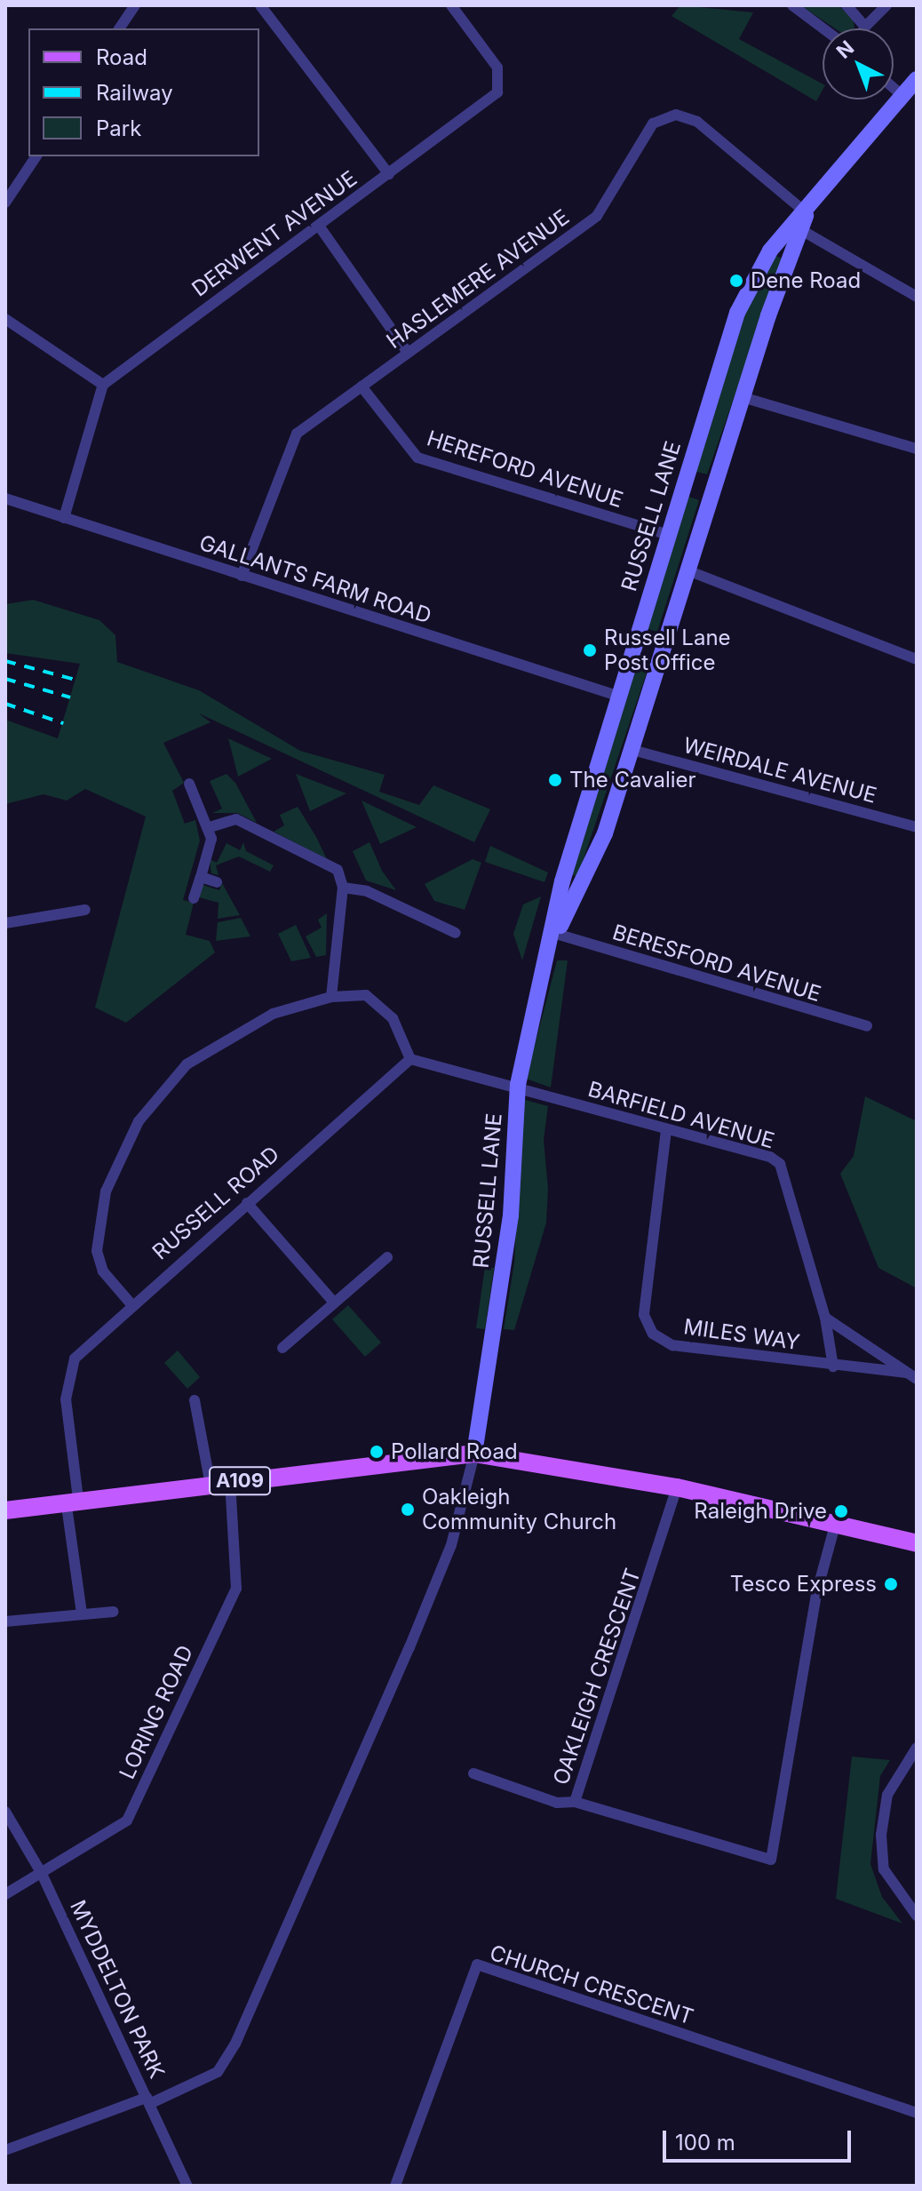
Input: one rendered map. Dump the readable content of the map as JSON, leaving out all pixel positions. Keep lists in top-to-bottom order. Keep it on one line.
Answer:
{"streets":{"main road":["RUSSELL LANE","A109"],"street":["DERWENT AVENUE","HASLEMERE AVENUE","HEREFORD AVENUE","GALLANTS FARM ROAD","WEIRDALE AVENUE","BERESFORD AVENUE","BARFIELD AVENUE","RUSSELL ROAD","MILES WAY","OAKLEIGH CRESCENT","LORING ROAD","CHURCH CRESCENT","MYDDELTON PARK"]},"crossings":[["HASLEMERE AVENUE","HEREFORD AVENUE"],["HASLEMERE AVENUE","RUSSELL LANE"],["HASLEMERE AVENUE","GALLANTS FARM ROAD"],["HEREFORD AVENUE","RUSSELL LANE"],["RUSSELL LANE","GALLANTS FARM ROAD"],["RUSSELL LANE","WEIRDALE AVENUE"],["RUSSELL LANE","BERESFORD AVENUE"],["RUSSELL LANE","BARFIELD AVENUE"],["RUSSELL LANE","A109"],["BARFIELD AVENUE","MILES WAY"],["RUSSELL ROAD","A109"],["A109","OAKLEIGH CRESCENT"],["A109","LORING ROAD"],["LORING ROAD","MYDDELTON PARK"]],"places":["Dene Road","Russell Lane Post Office","The Cavalier","Pollard Road","Oakleigh Community Church","Raleigh Drive","Tesco Express"],"legend":["Road","Railway","Park"],"scale_bar":"100 m","north":"top left"}
